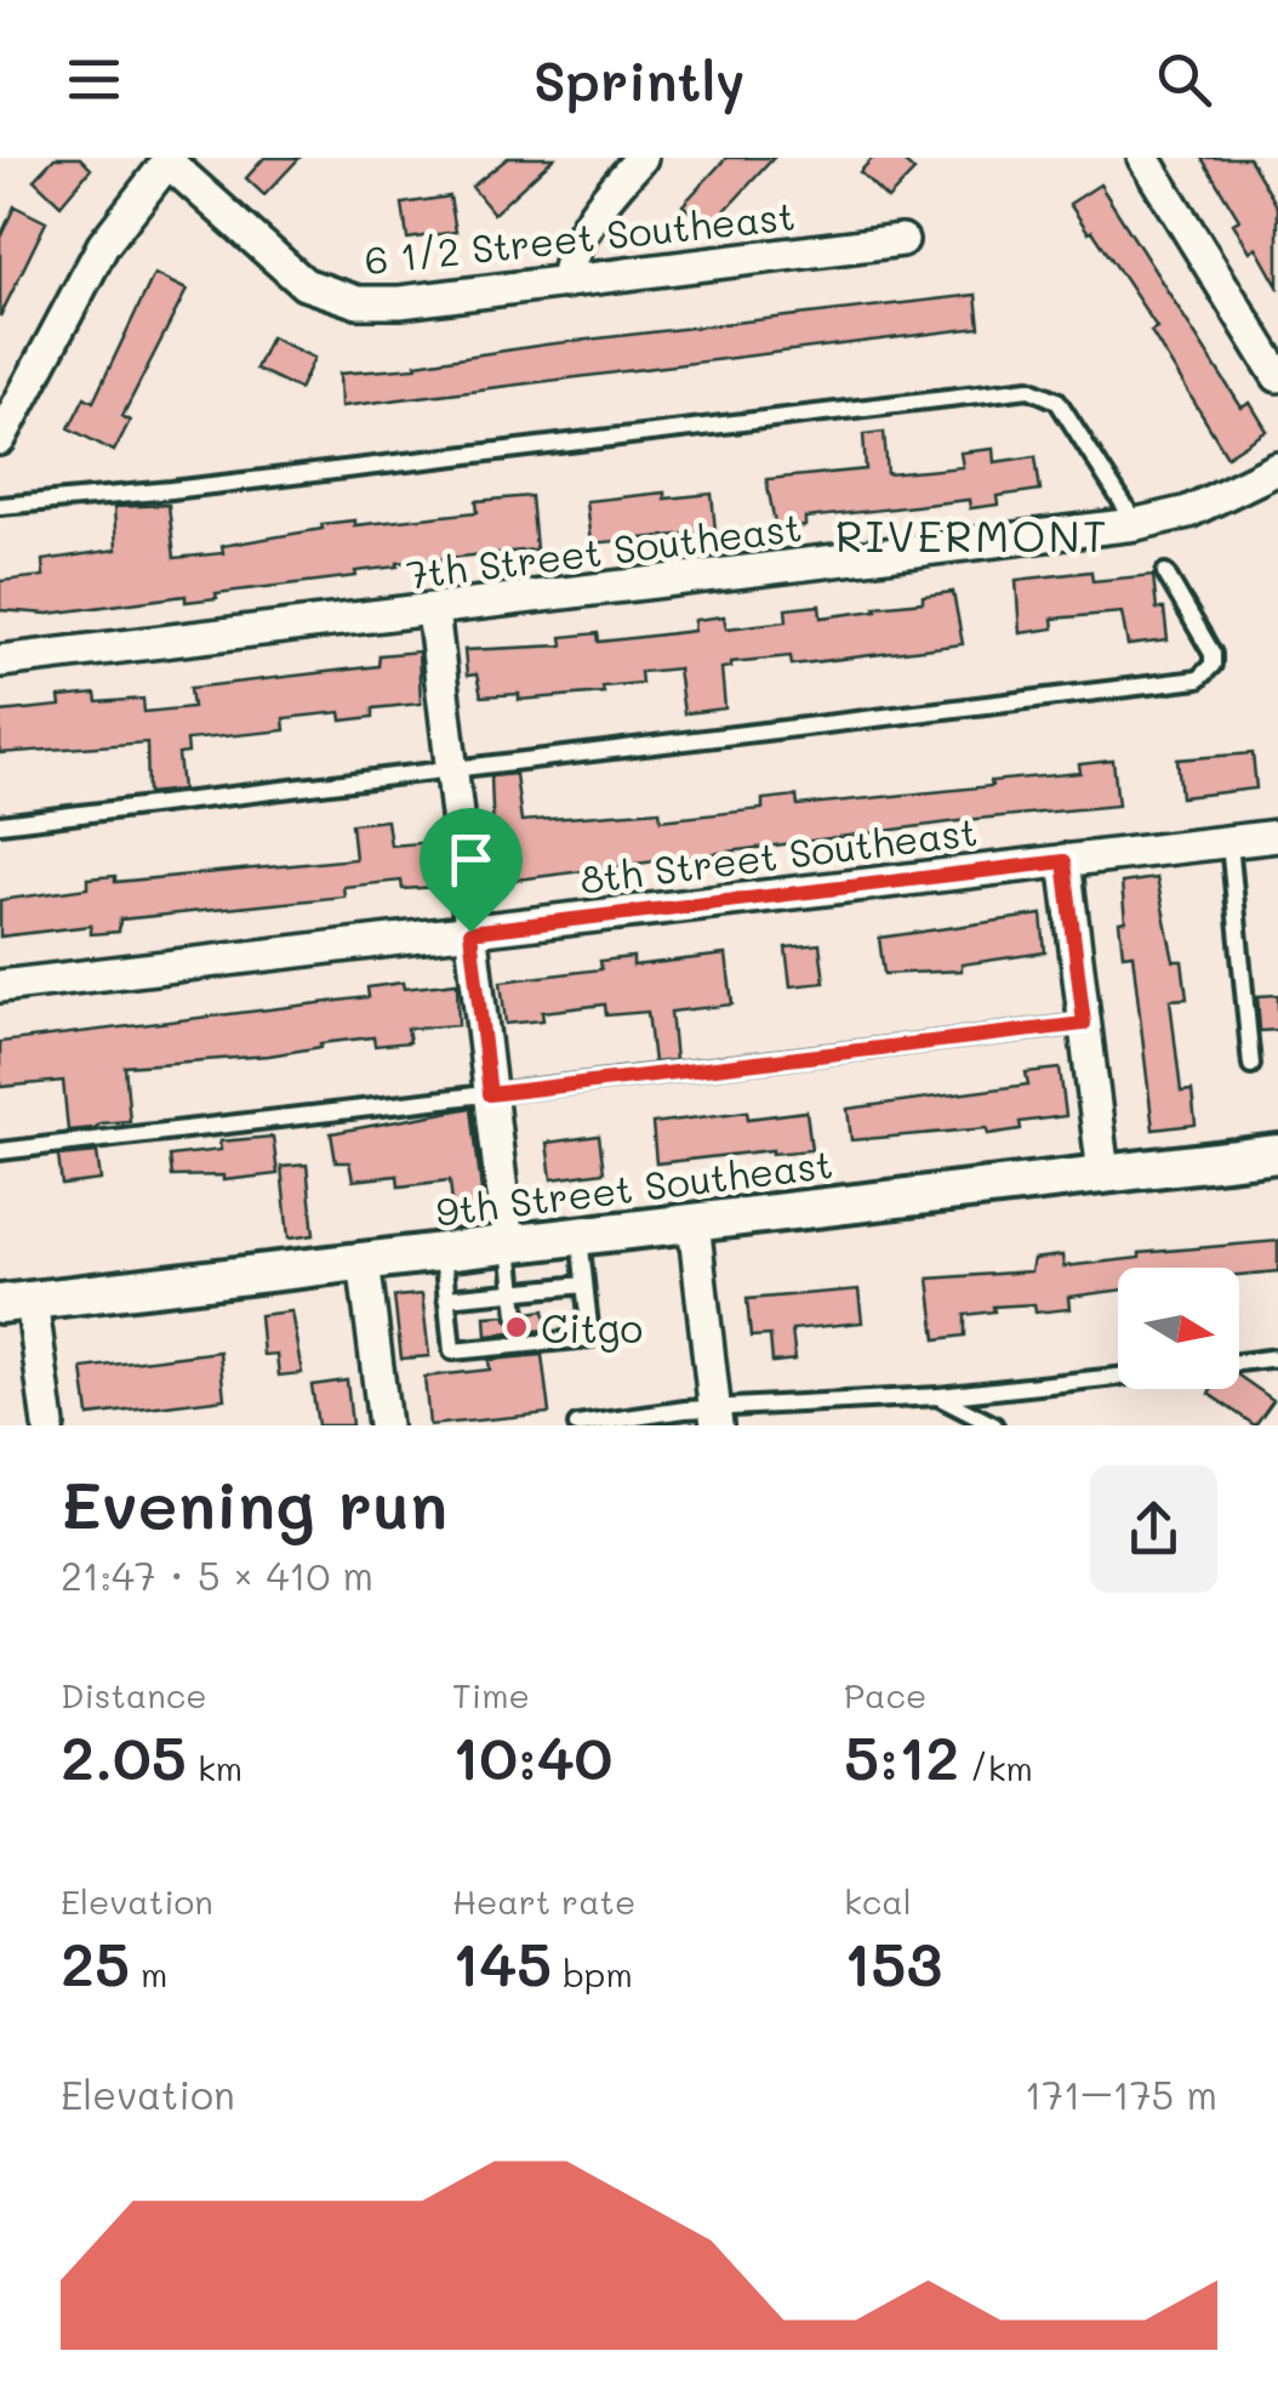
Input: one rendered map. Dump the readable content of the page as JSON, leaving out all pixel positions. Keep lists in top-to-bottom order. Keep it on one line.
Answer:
{"streets":{"street":["6 1/2 Street Southeast","7th Street Southeast","8th Street Southeast","9th Street Southeast"]},"districts":["RIVERMONT"],"places":["Citgo"],"north":"right","page":{"header":"Sprintly","heading":["Evening run","21:47 · 5 × 410 m"],"stats":[["Distance","2.05 km"],["Time","10:40"],["Pace","5:12 /km"],["Elevation","25 m"],["Heart rate","145 bpm"],["kcal","153"]],"chart":["Elevation","171–175 m"]}}
